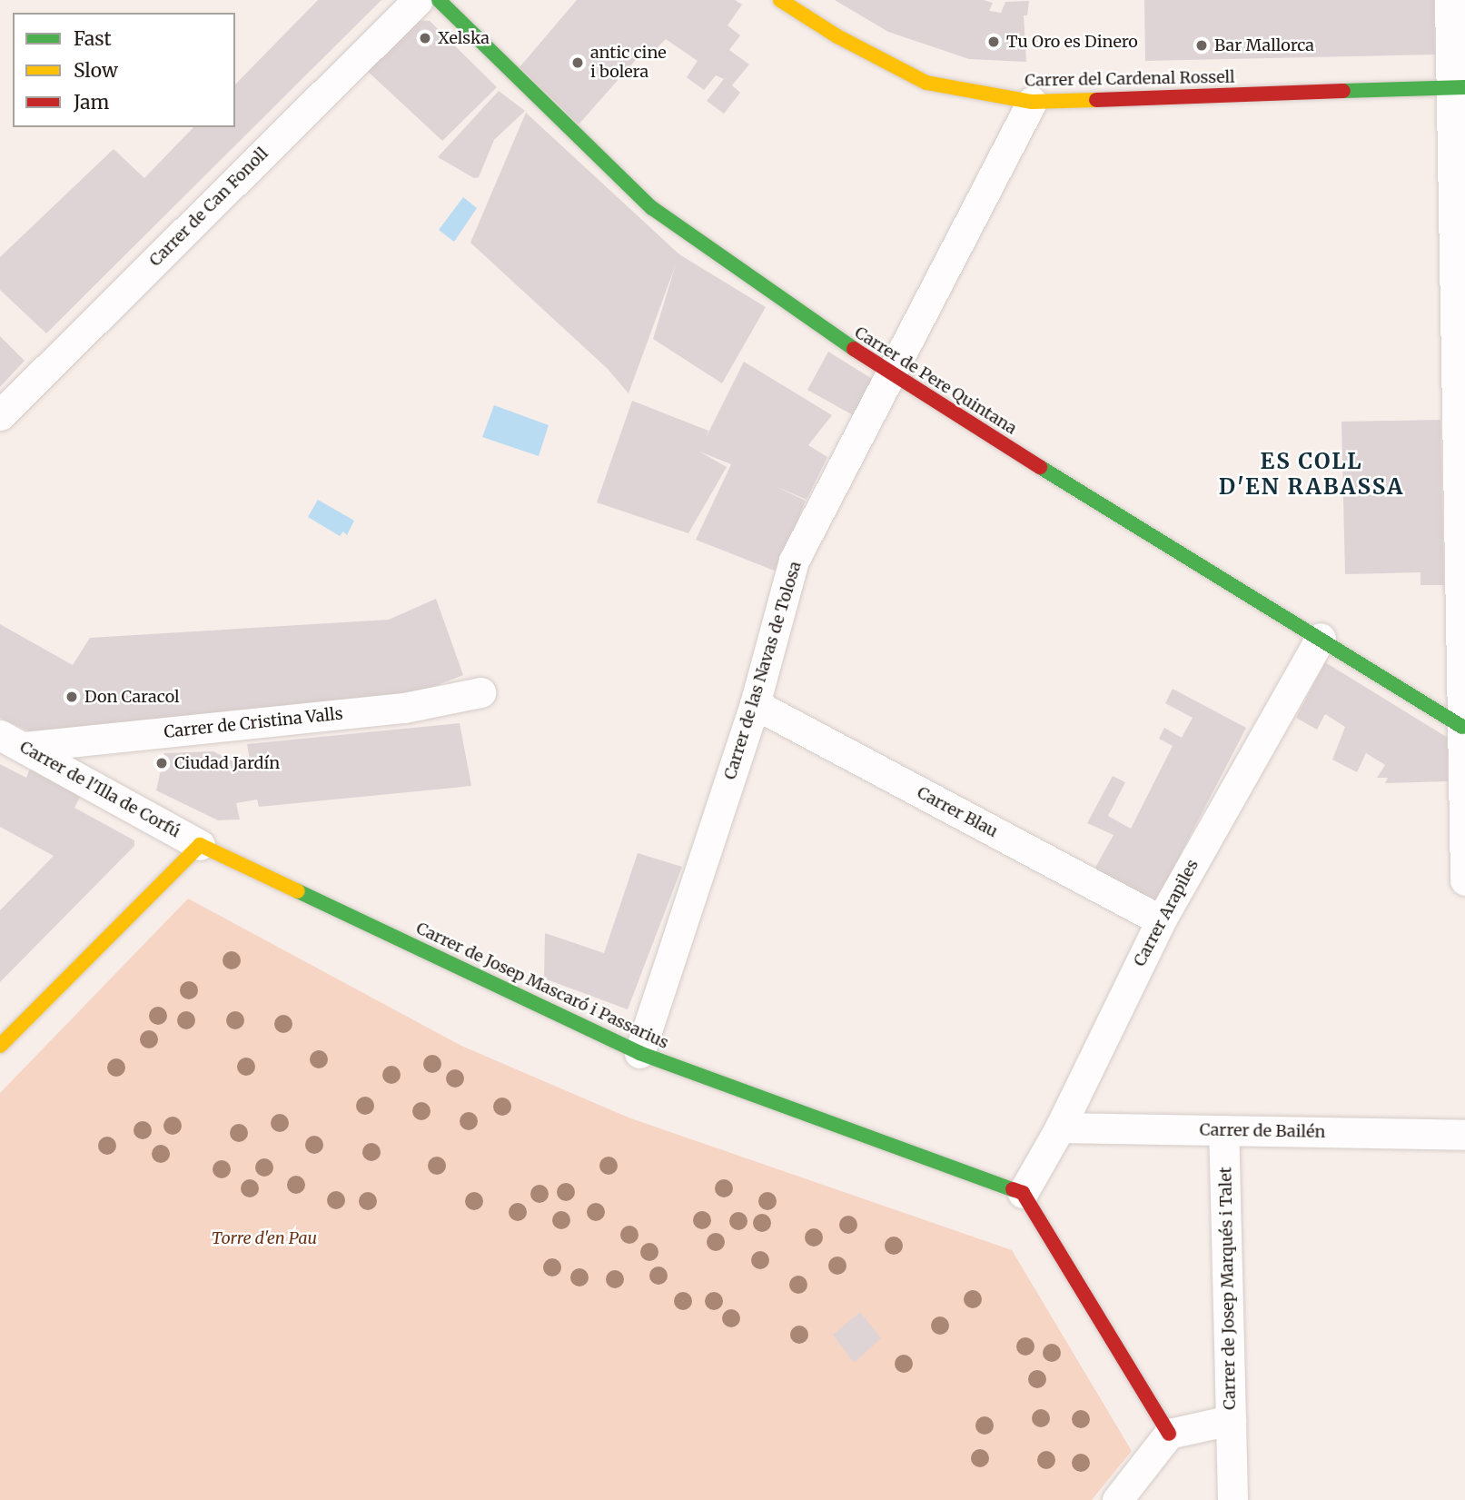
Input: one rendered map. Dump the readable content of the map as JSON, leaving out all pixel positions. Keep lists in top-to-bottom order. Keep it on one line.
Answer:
{"streets":{"street":["Carrer del Cardenal Rossell","Carrer de Can Fonoll","Carrer de Pere Quintana","Carrer de las Navas de Tolosa","Carrer de Cristina Valls","Carrer de l'Illa de Corfú","Carrer Blau","Carrer Arapiles","Carrer de Josep Mascaró i Passarius","Carrer de Bailén","Carrer de Josep Marqués i Talet"]},"crossings":[["Carrer del Cardenal Rossell","Carrer de las Navas de Tolosa"],["Carrer de Pere Quintana","Carrer de las Navas de Tolosa"],["Carrer de Pere Quintana","Carrer Arapiles"],["Carrer de las Navas de Tolosa","Carrer Blau"],["Carrer de las Navas de Tolosa","Carrer de Josep Mascaró i Passarius"],["Carrer de Cristina Valls","Carrer de l'Illa de Corfú"],["Carrer de l'Illa de Corfú","Carrer de Josep Mascaró i Passarius"],["Carrer Blau","Carrer Arapiles"],["Carrer Arapiles","Carrer de Josep Mascaró i Passarius"],["Carrer Arapiles","Carrer de Bailén"],["Carrer de Bailén","Carrer de Josep Marqués i Talet"]],"districts":["ES COLL D'EN RABASSA"],"parks":["Torre d'en Pau"],"places":["Xelska","Tu Oro es Dinero","Bar Mallorca","antic cine i bolera","Don Caracol","Ciudad Jardín"],"legend":["Fast","Slow","Jam"]}
